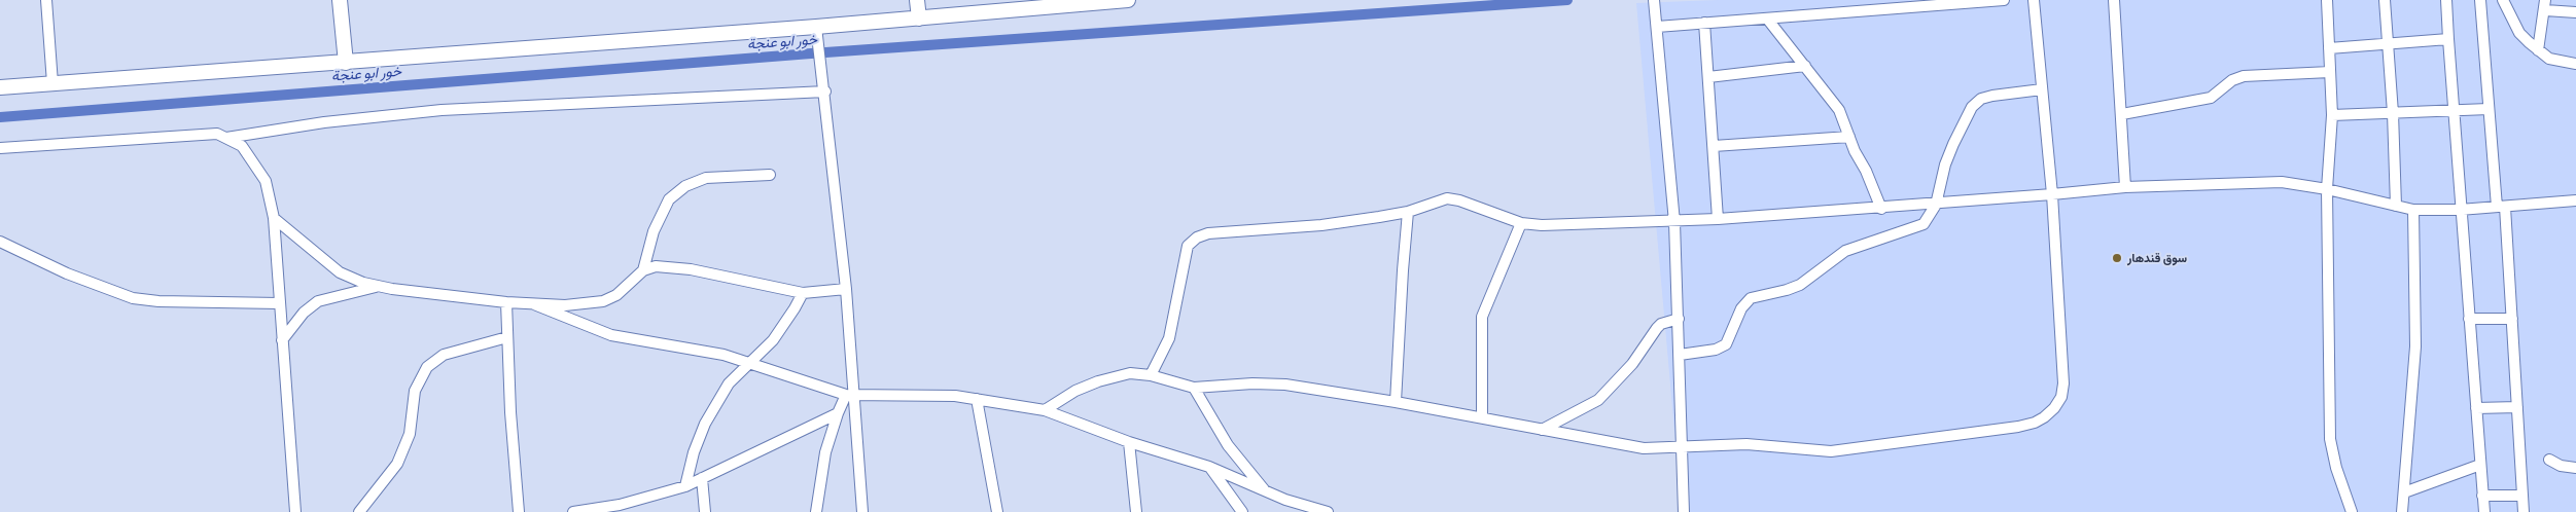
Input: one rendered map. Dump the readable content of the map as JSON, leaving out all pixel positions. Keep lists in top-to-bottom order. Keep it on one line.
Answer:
{"water":["خور ابو عنجة"],"places":["سوق قندهار"]}
